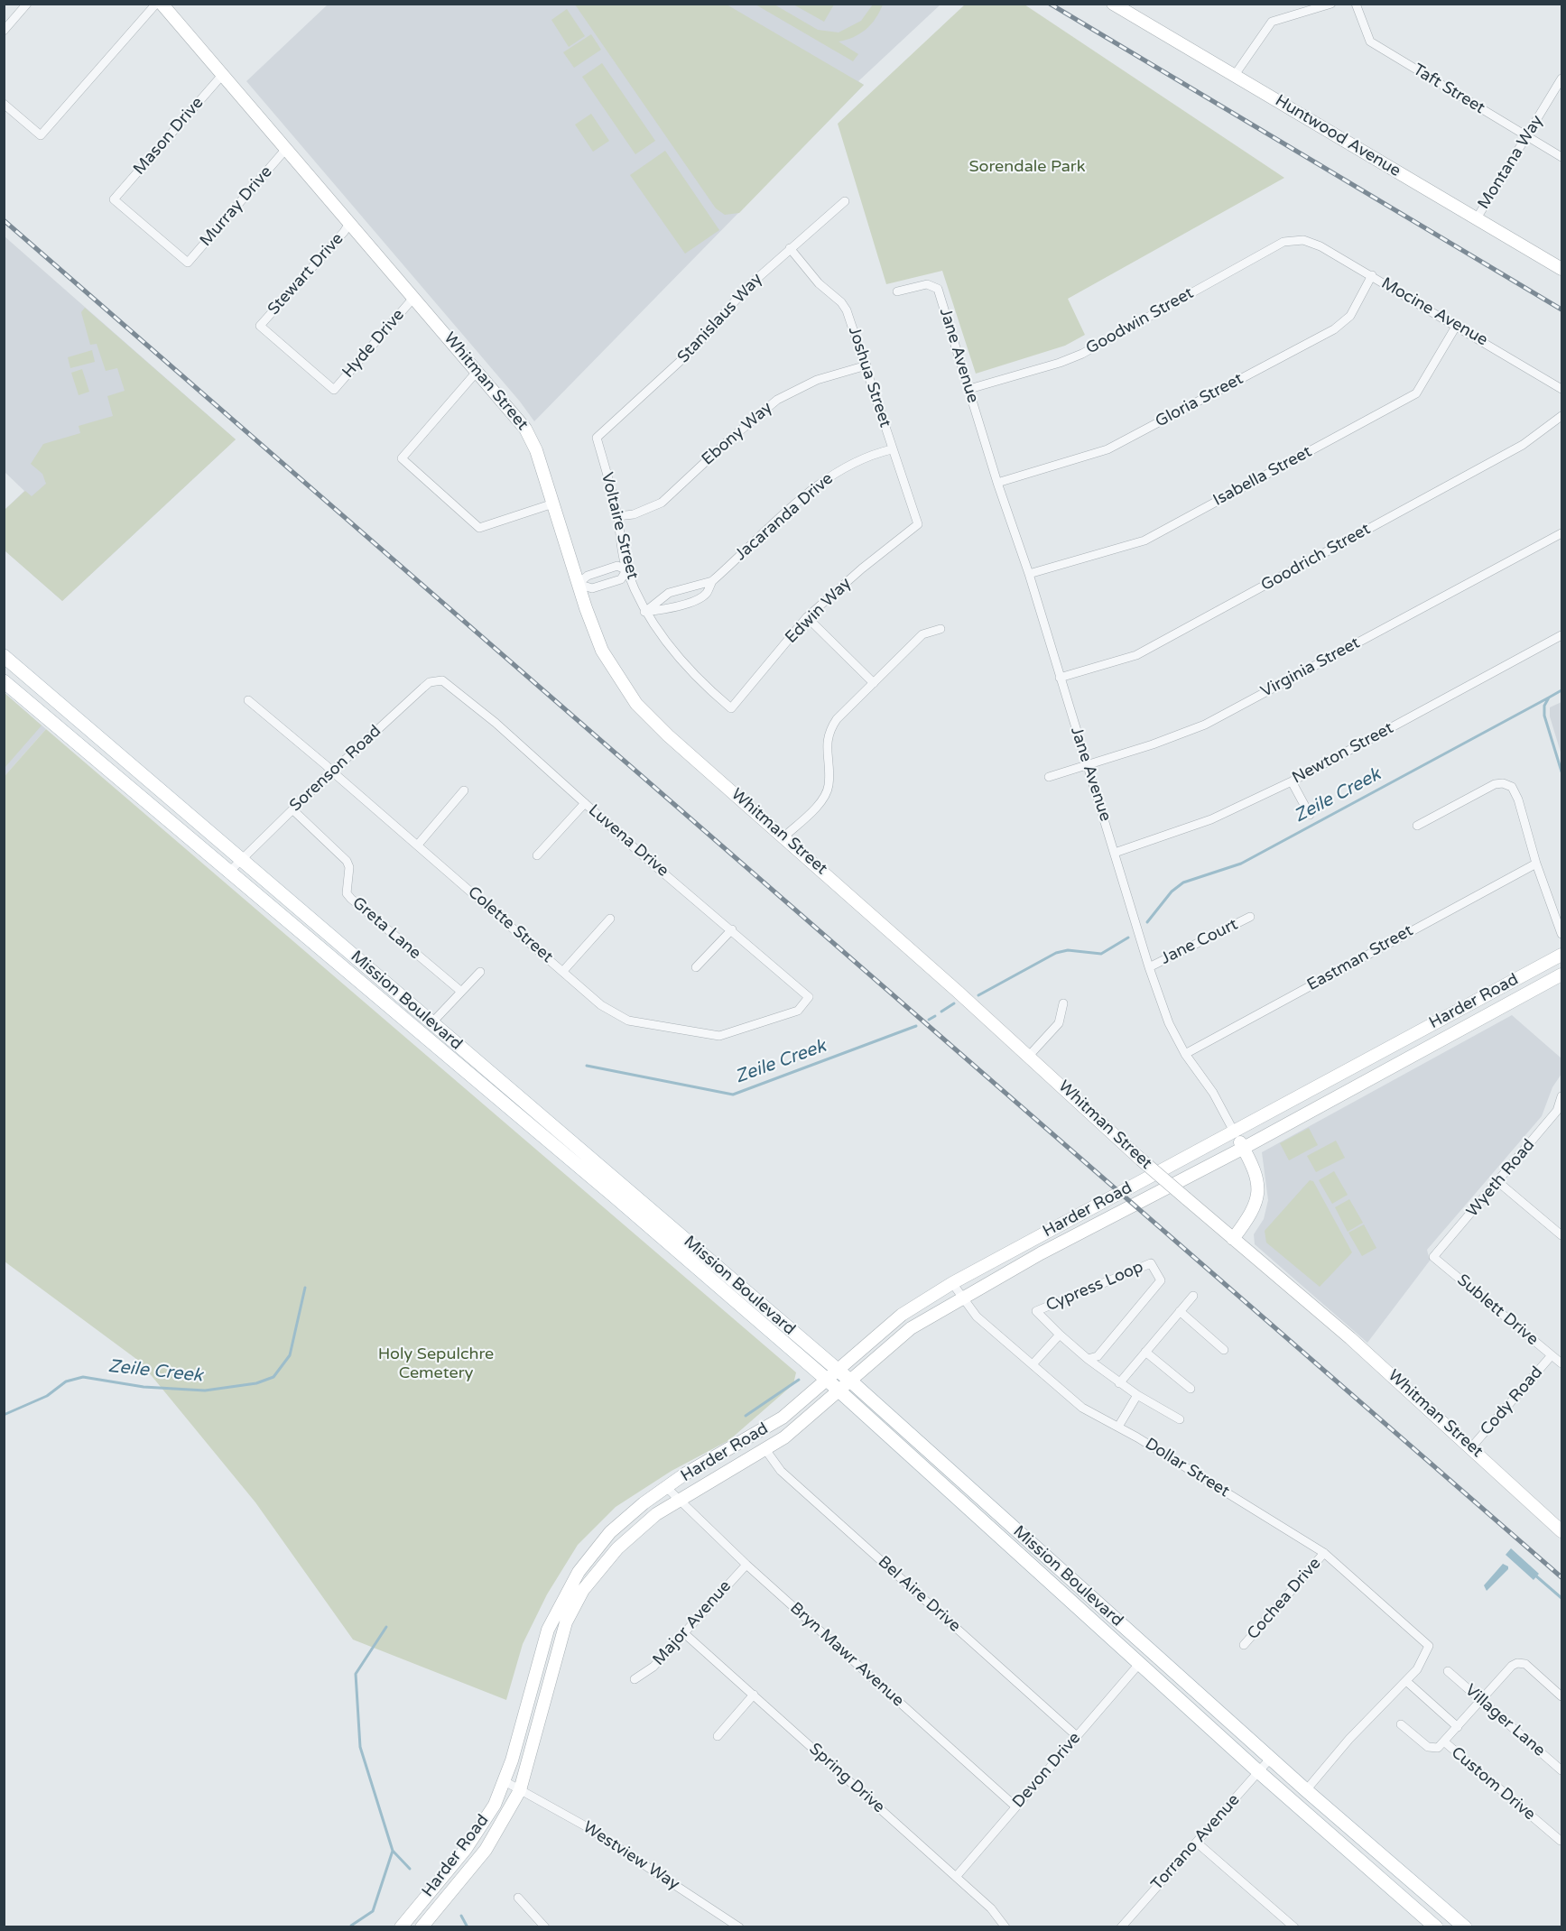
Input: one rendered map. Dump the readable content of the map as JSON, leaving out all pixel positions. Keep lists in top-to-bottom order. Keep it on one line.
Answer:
{"streets":{"main road":["Mission Boulevard"],"street":["Taft Street","Mason Drive","Huntwood Avenue","Montana Way","Murray Drive","Stewart Drive","Mocine Avenue","Stanislaus Way","Goodwin Street","Hyde Drive","Jane Avenue","Joshua Street","Whitman Street","Gloria Street","Ebony Way","Isabella Street","Jacaranda Drive","Voltaire Street","Goodrich Street","Edwin Way","Virginia Street","Newton Street","Sorenson Road","Luvena Drive","Colette Street","Greta Lane","Jane Court","Eastman Street","Harder Road","Wyeth Road","Cypress Loop","Sublett Drive","Cody Road","Dollar Street","Bel Aire Drive","Cochea Drive","Major Avenue","Bryn Mawr Avenue","Villager Lane","Devon Drive","Spring Drive","Custom Drive","Torrano Avenue","Westview Way"]},"crossings":[["Taft Street","Montana Way"],["Mason Drive","Murray Drive"],["Mason Drive","Whitman Street"],["Huntwood Avenue","Montana Way"],["Murray Drive","Whitman Street"],["Stewart Drive","Hyde Drive"],["Stewart Drive","Whitman Street"],["Mocine Avenue","Goodwin Street"],["Mocine Avenue","Gloria Street"],["Mocine Avenue","Isabella Street"],["Stanislaus Way","Joshua Street"],["Stanislaus Way","Voltaire Street"],["Goodwin Street","Jane Avenue"],["Hyde Drive","Whitman Street"],["Jane Avenue","Whitman Street"],["Jane Avenue","Gloria Street"],["Jane Avenue","Isabella Street"],["Jane Avenue","Goodrich Street"],["Jane Avenue","Virginia Street"],["Jane Avenue","Newton Street"],["Jane Avenue","Jane Court"],["Jane Avenue","Eastman Street"],["Jane Avenue","Harder Road"],["Joshua Street","Ebony Way"],["Joshua Street","Jacaranda Drive"],["Joshua Street","Edwin Way"],["Whitman Street","Cody Road"],["Ebony Way","Voltaire Street"],["Jacaranda Drive","Voltaire Street"],["Voltaire Street","Edwin Way"],["Sorenson Road","Luvena Drive"],["Sorenson Road","Colette Street"],["Sorenson Road","Greta Lane"],["Sorenson Road","Mission Boulevard"],["Luvena Drive","Colette Street"],["Mission Boulevard","Harder Road"],["Mission Boulevard","Devon Drive"],["Mission Boulevard","Torrano Avenue"],["Harder Road","Dollar Street"],["Harder Road","Bel Aire Drive"],["Harder Road","Bryn Mawr Avenue"],["Harder Road","Westview Way"],["Wyeth Road","Sublett Drive"],["Cypress Loop","Dollar Street"],["Sublett Drive","Cody Road"],["Dollar Street","Cochea Drive"],["Dollar Street","Custom Drive"],["Bel Aire Drive","Devon Drive"],["Major Avenue","Bryn Mawr Avenue"],["Major Avenue","Spring Drive"],["Bryn Mawr Avenue","Devon Drive"],["Devon Drive","Spring Drive"]],"water":["Zeile Creek"],"parks":["Sorendale Park","Holy Sepulchre Cemetery"]}
